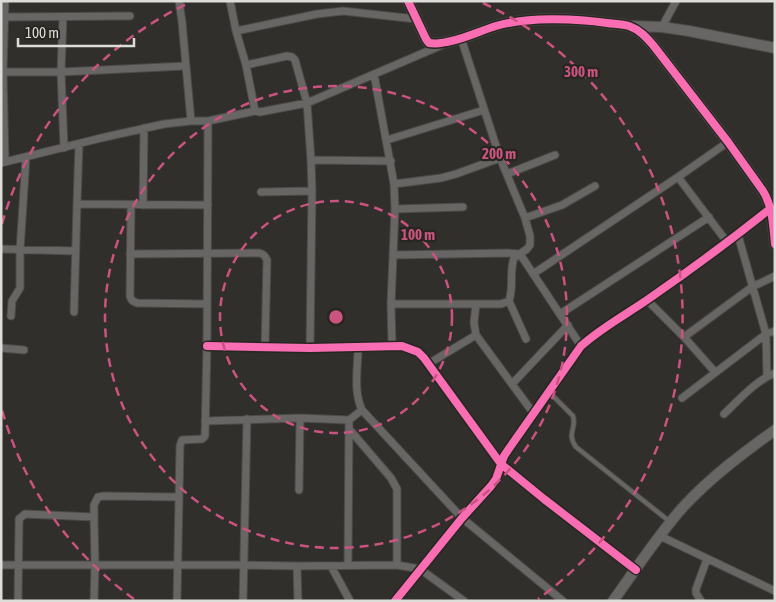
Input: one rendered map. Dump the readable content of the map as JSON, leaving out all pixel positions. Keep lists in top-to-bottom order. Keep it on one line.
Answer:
{"scale_bar":"100 m","rings":["300 m","200 m","100 m"]}
